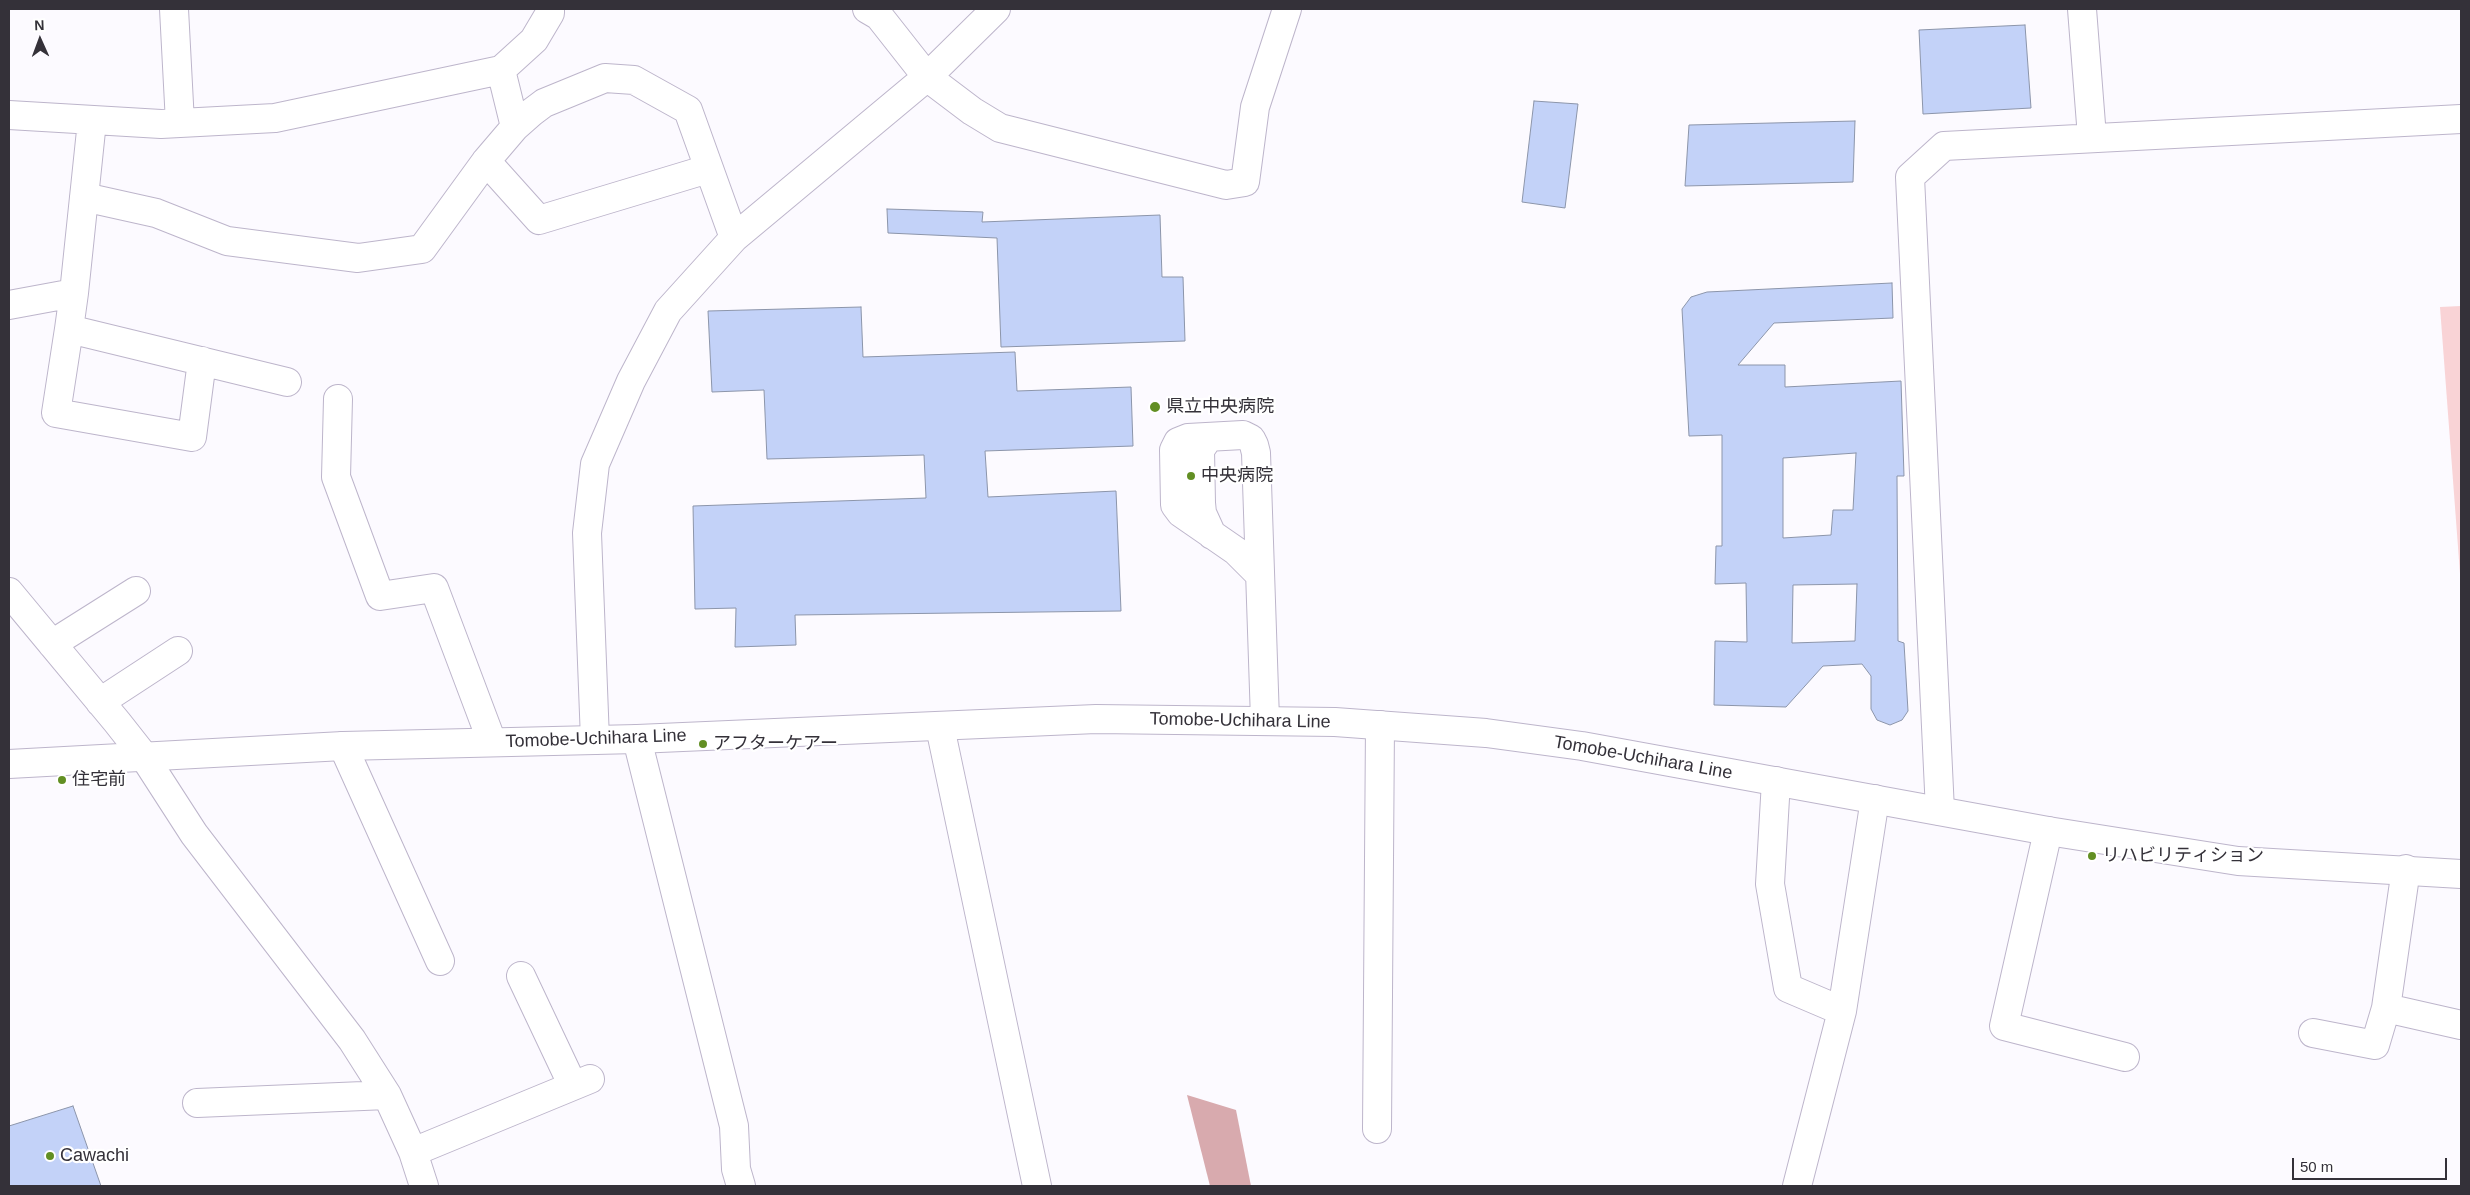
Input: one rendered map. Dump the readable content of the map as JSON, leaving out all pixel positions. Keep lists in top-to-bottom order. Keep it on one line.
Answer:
{"streets":{"street":["Tomobe-Uchihara Line"]},"places":["県立中央病院","中央病院","アフターケアー","住宅前","リハビリティション","Cawachi"],"scale_bar":"50 m","north":"top"}
